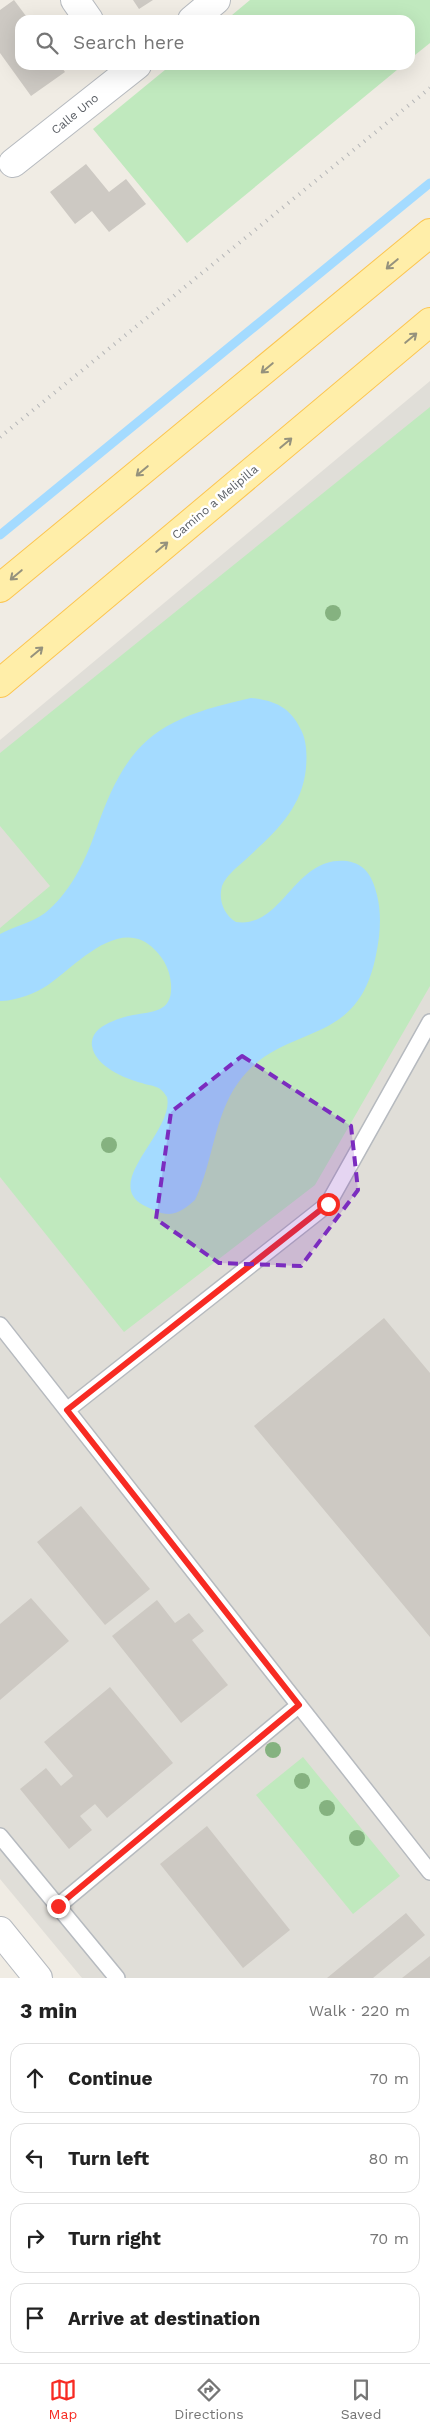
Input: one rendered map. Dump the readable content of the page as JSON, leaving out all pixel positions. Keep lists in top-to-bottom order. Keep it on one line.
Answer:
{"streets":{"main road":["Camino a Melipilla"],"street":["Calle Uno"]},"page":{"search":"Search here","heading":["3 min","Walk · 220 m"],"list":[["Continue","70 m"],["Turn left","80 m"],["Turn right","70 m"],"Arrive at destination"],"nav":["Map","Directions","Saved"]}}
